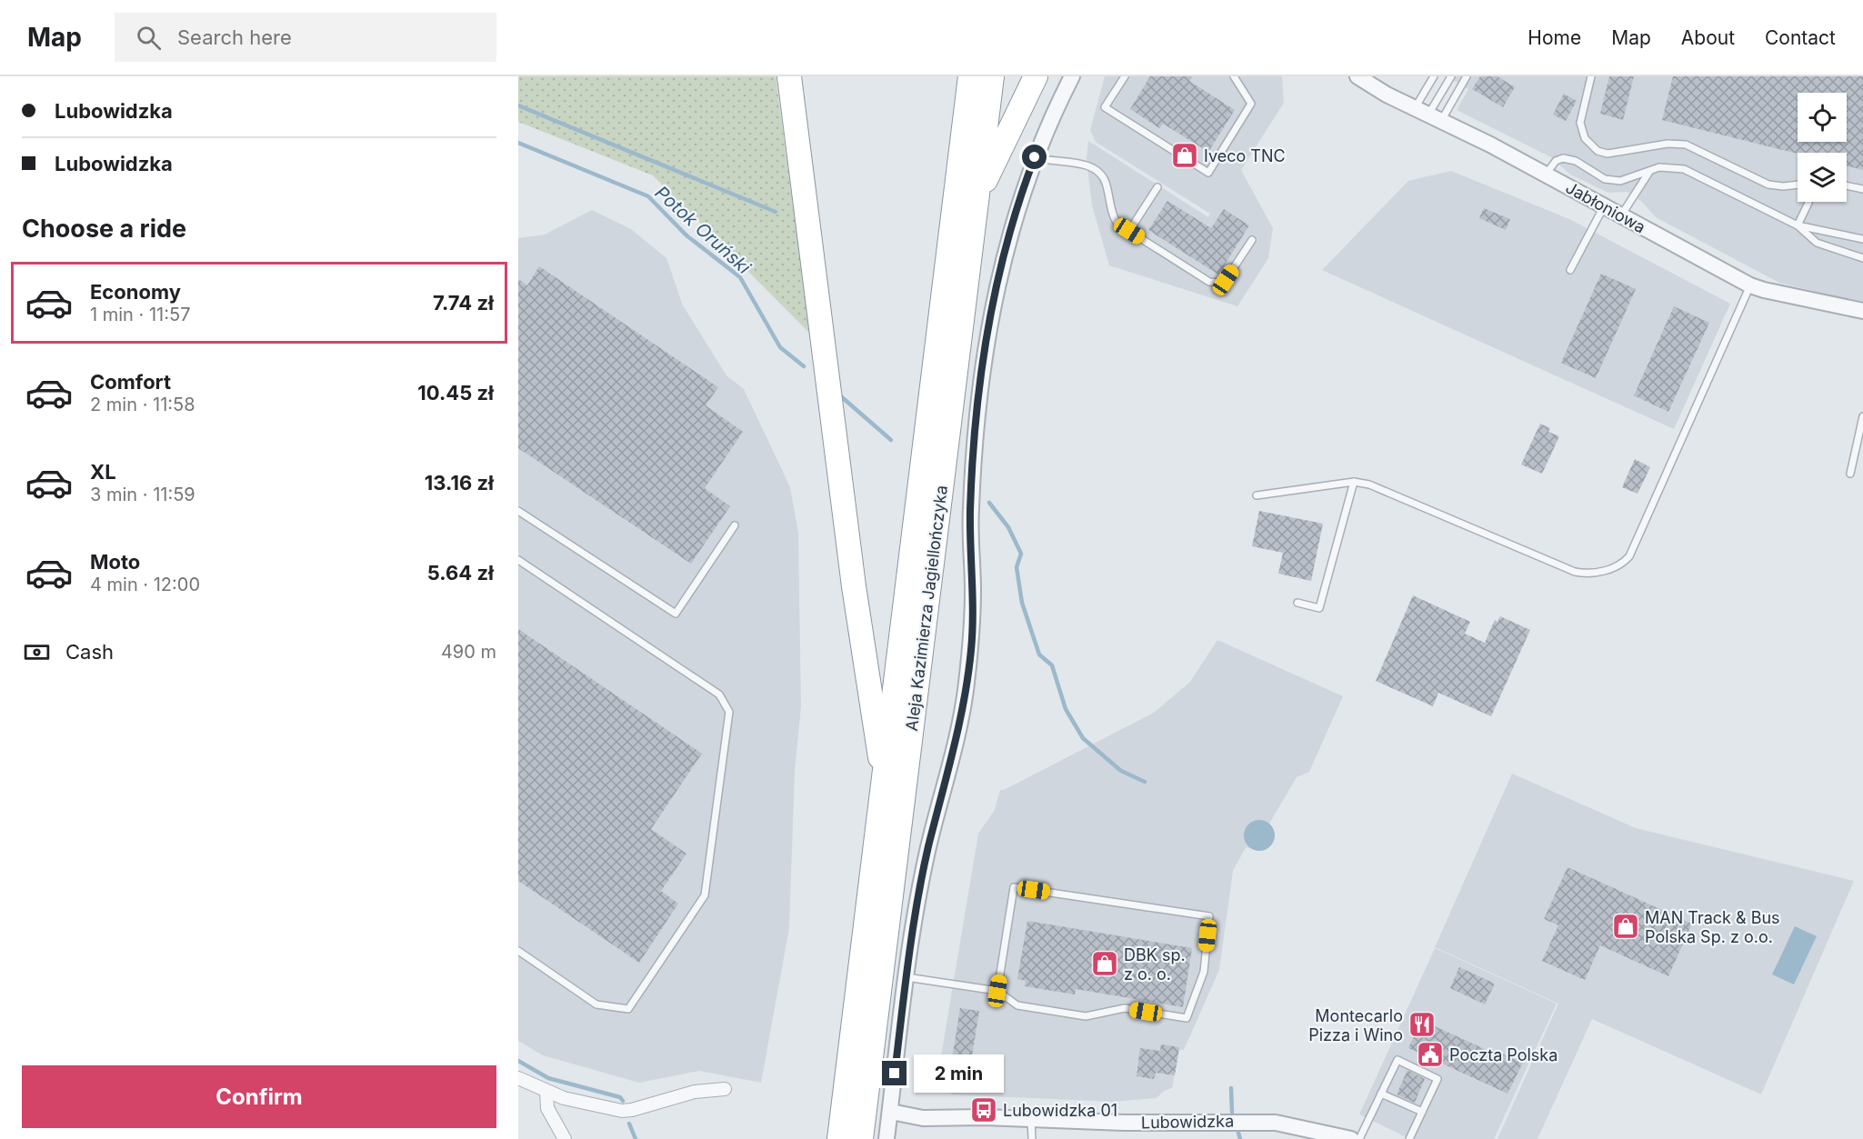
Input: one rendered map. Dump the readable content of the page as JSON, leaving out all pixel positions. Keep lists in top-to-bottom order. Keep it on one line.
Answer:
{"streets":{"highway":["Aleja Kazimierza Jagiellończyka"],"street":["Jabłoniowa","Lubowidzka"]},"water":["Potok Oruński"],"places":{"shop":["Iveco TNC","MAN Track & Bus Polska Sp. z o.o.","DBK sp. z o. o."],"restaurant":["Montecarlo Pizza i Wino"],"public building":["Poczta Polska"],"bus stop":["Lubowidzka 01"]},"page":{"header":"Map","search":"Search here","nav":["Home","Map","About","Contact"],"banner":["Lubowidzka","Lubowidzka"],"heading":"Choose a ride","list":[{"name":"Economy","note":"1 min · 11:57","value":"7.74 zł"},{"name":"Comfort","note":"2 min · 11:58","value":"10.45 zł"},{"name":"XL","note":"3 min · 11:59","value":"13.16 zł"},{"name":"Moto","note":"4 min · 12:00","value":"5.64 zł"}],"pay":["Cash","490 m"],"buttons":"Confirm","bubble":"2 min"}}
